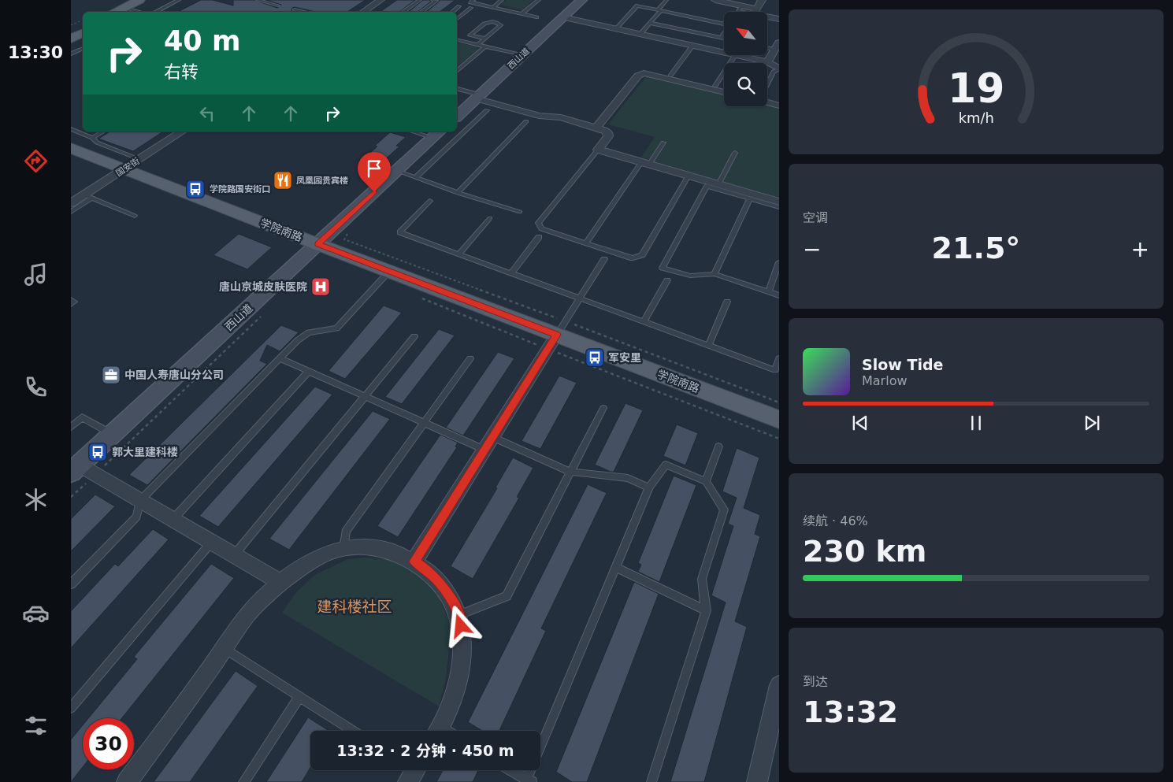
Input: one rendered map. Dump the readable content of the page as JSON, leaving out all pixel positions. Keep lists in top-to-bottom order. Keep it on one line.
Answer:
{"streets":{"main road":["学院南路"],"street":["西山道","国安街"]},"crossings":[["西山道","学院南路"],["国安街","学院南路"]],"districts":["建科楼社区"],"places":{"restaurant":["凤凰园贵宾楼"],"bus stop":["学院路国安街口","军安里","郭大里建科楼"],"hospital":["唐山京城皮肤医院"],"office":["中国人寿唐山分公司"]},"north":"top left","page":{"tabs":"13:30","turn":["40 m","右转"],"tile":["空调",["续航 · 46%","230 km"],["到达","13:32"]],"heat":["−","21.5°","+"],"song":["Slow Tide","Marlow"],"limit":"30","trip":"13:32 · 2 分钟 · 450 m","gauge":["19","km/h"]}}
